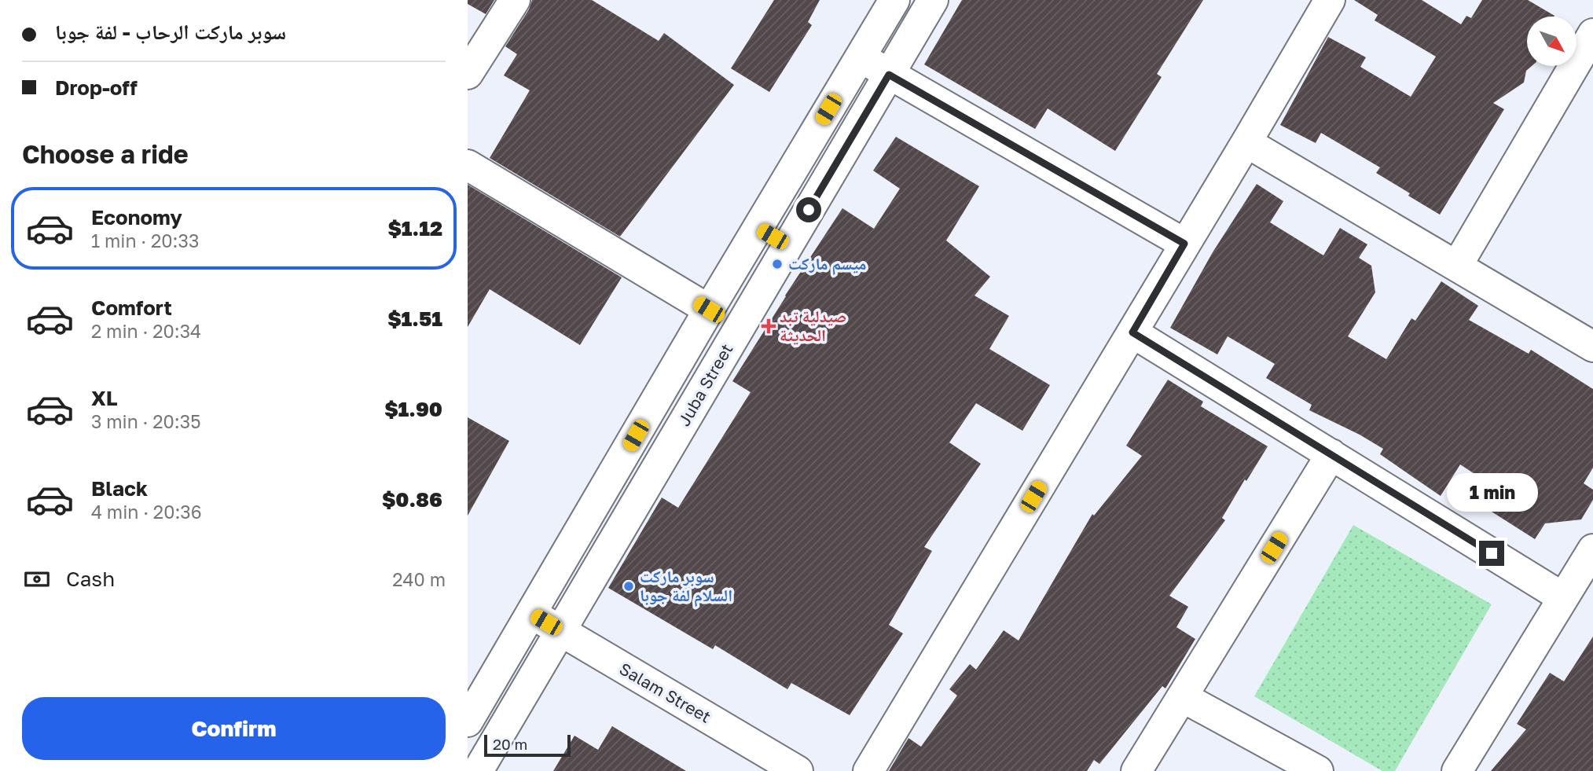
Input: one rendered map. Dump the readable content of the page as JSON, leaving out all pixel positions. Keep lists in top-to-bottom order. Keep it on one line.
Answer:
{"streets":{"street":["Juba Street","Salam Street"]},"crossings":[["Juba Street","Salam Street"]],"places":{"other":["ميسم ماركت","سوبر ماركت السلام لفة جوبا"],"health":["صيدلية تبد الحديثة"]},"scale_bar":"20 m","north":"bottom right","page":{"banner":["سوبر ماركت الرحاب - لفة جوبا","Drop-off"],"heading":"Choose a ride","list":[{"name":"Economy","note":"1 min · 20:33","value":"$1.12"},{"name":"Comfort","note":"2 min · 20:34","value":"$1.51"},{"name":"XL","note":"3 min · 20:35","value":"$1.90"},{"name":"Black","note":"4 min · 20:36","value":"$0.86"}],"bubble":"1 min","pay":["Cash","240 m"],"buttons":"Confirm","scale":"20 m"}}
